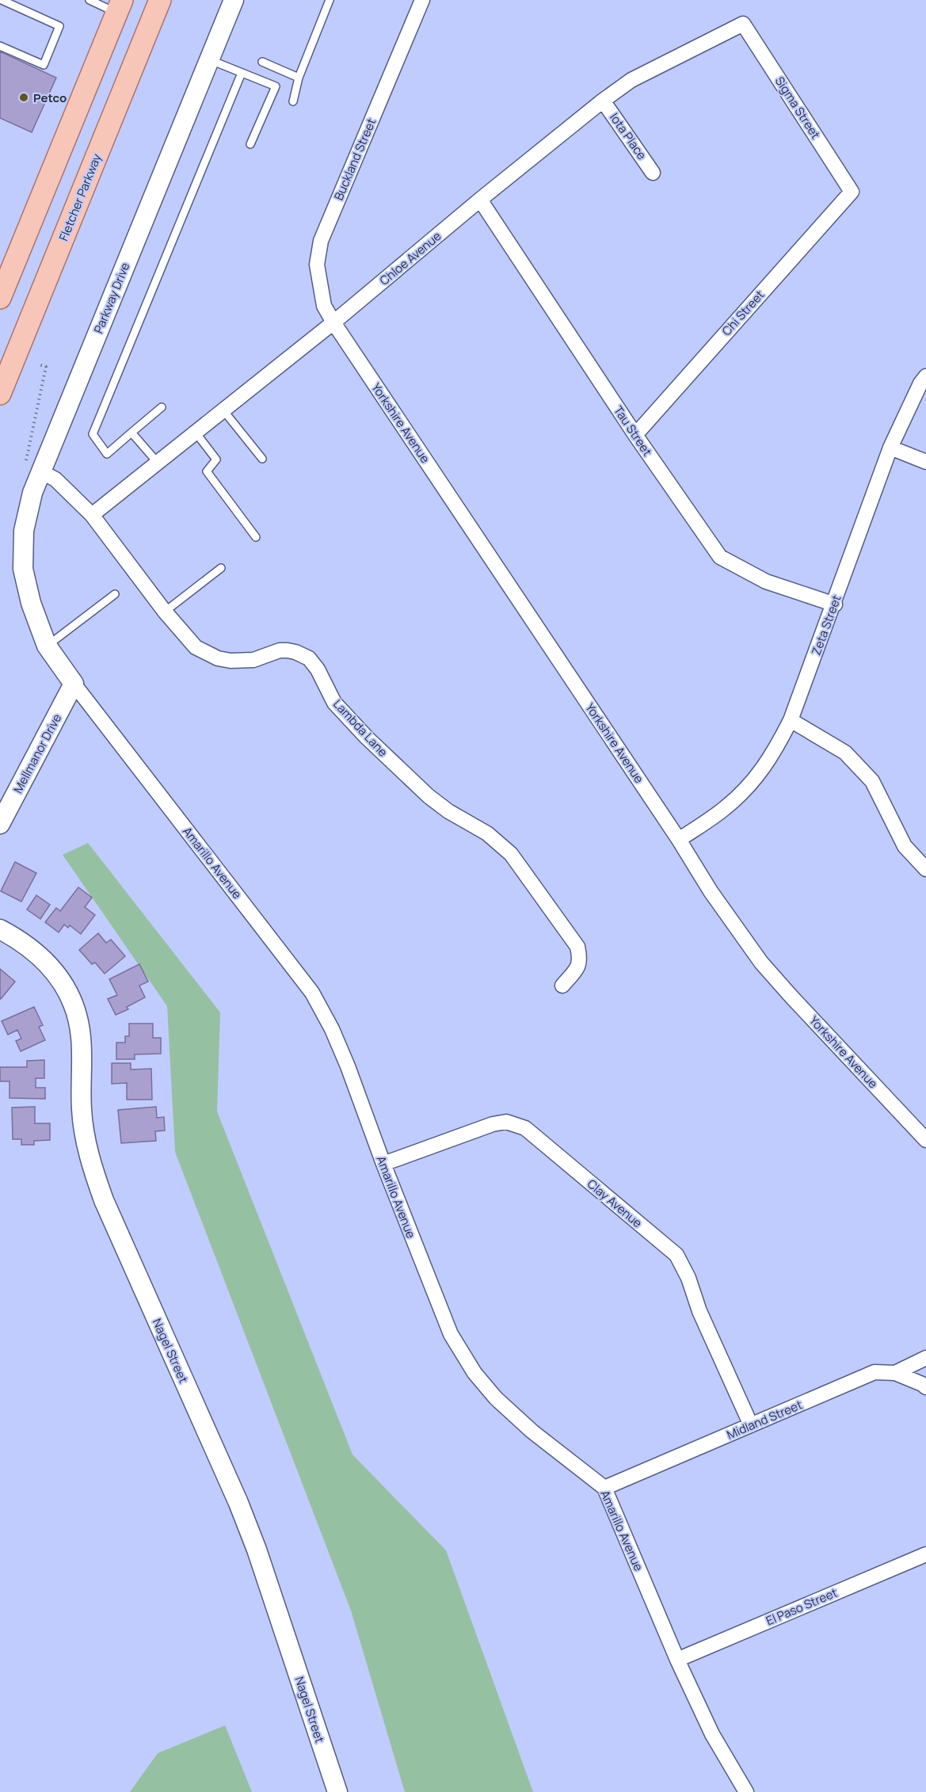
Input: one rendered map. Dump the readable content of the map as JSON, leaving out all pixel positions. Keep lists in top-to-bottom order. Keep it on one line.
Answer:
{"streets":{"main road":["Fletcher Parkway"],"street":["Sigma Street","Iota Place","Buckland Street","Chloe Avenue","Parkway Drive","Chi Street","Yorkshire Avenue","Tau Street","Zeta Street","Lambda Lane","Mellmanor Drive","Amarillo Avenue","Clay Avenue","Nagel Street","Midland Street","El Paso Street"]},"crossings":[["Sigma Street","Chloe Avenue"],["Sigma Street","Chi Street"],["Iota Place","Chloe Avenue"],["Buckland Street","Chloe Avenue"],["Buckland Street","Yorkshire Avenue"],["Chloe Avenue","Yorkshire Avenue"],["Chloe Avenue","Tau Street"],["Chloe Avenue","Lambda Lane"],["Parkway Drive","Lambda Lane"],["Parkway Drive","Amarillo Avenue"],["Chi Street","Tau Street"],["Yorkshire Avenue","Zeta Street"],["Tau Street","Zeta Street"],["Mellmanor Drive","Amarillo Avenue"],["Amarillo Avenue","Clay Avenue"],["Amarillo Avenue","Midland Street"],["Amarillo Avenue","El Paso Street"],["Clay Avenue","Midland Street"]],"places":["Petco"]}
